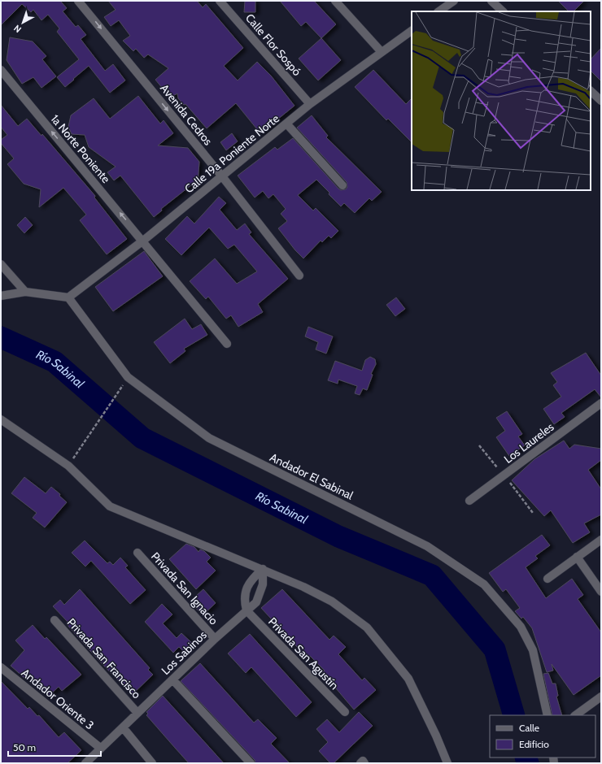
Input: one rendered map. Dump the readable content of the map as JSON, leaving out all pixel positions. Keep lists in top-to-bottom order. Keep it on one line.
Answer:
{"streets":{"street":["Calle Flor Sospó","Avenida Cedros","1a Norte Poniente","Calle 19a Poniente Norte","Los Laureles","Andador El Sabinal","Privada San Ignacio","Los Sabinos","Privada San Agustín","Privada San Francisco","Andador Oriente 3"]},"crossings":[["Calle Flor Sospó","Calle 19a Poniente Norte"],["Avenida Cedros","Calle 19a Poniente Norte"],["1a Norte Poniente","Calle 19a Poniente Norte"],["Calle 19a Poniente Norte","Andador El Sabinal"],["Privada San Ignacio","Los Sabinos"],["Los Sabinos","Privada San Agustín"],["Los Sabinos","Privada San Francisco"],["Los Sabinos","Andador Oriente 3"]],"one_way":["Avenida Cedros","1a Norte Poniente"],"water":["Río Sabinal"],"legend":["Calle","Edificio"],"scale_bar":"50 m","north":"bottom left"}
